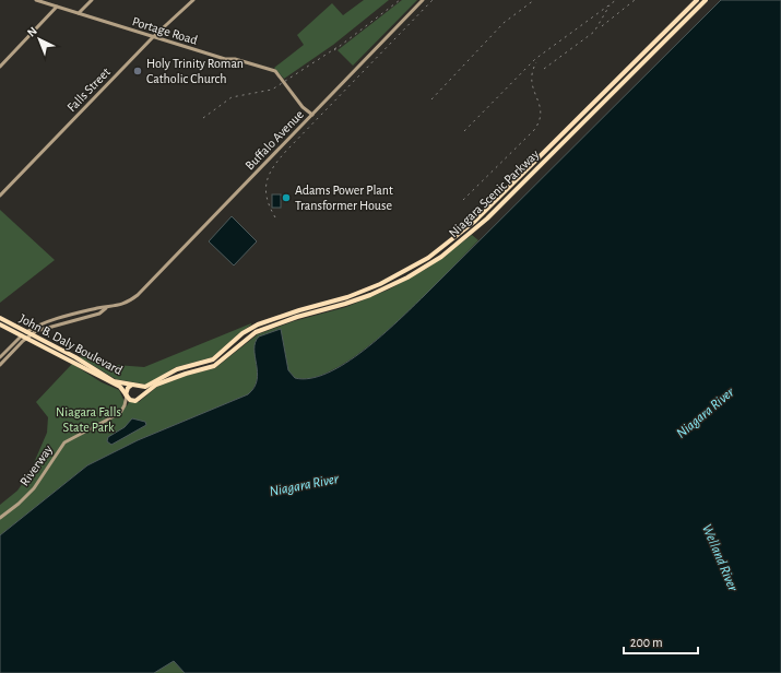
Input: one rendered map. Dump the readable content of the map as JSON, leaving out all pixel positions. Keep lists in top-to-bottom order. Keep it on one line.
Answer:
{"streets":{"highway":["Niagara Scenic Parkway","John B. Daly Boulevard"],"main road":["Portage Road","Falls Street","Buffalo Avenue","Riverway"]},"crossings":[["Portage Road","Falls Street"],["Portage Road","Buffalo Avenue"],["Buffalo Avenue","John B. Daly Boulevard"],["Niagara Scenic Parkway","John B. Daly Boulevard"],["Niagara Scenic Parkway","Riverway"],["John B. Daly Boulevard","Riverway"]],"water":["Niagara River","Welland River"],"parks":["Niagara Falls State Park"],"places":["Holy Trinity Roman Catholic Church","Adams Power Plant Transformer House"],"scale_bar":"200 m","north":"top left"}
